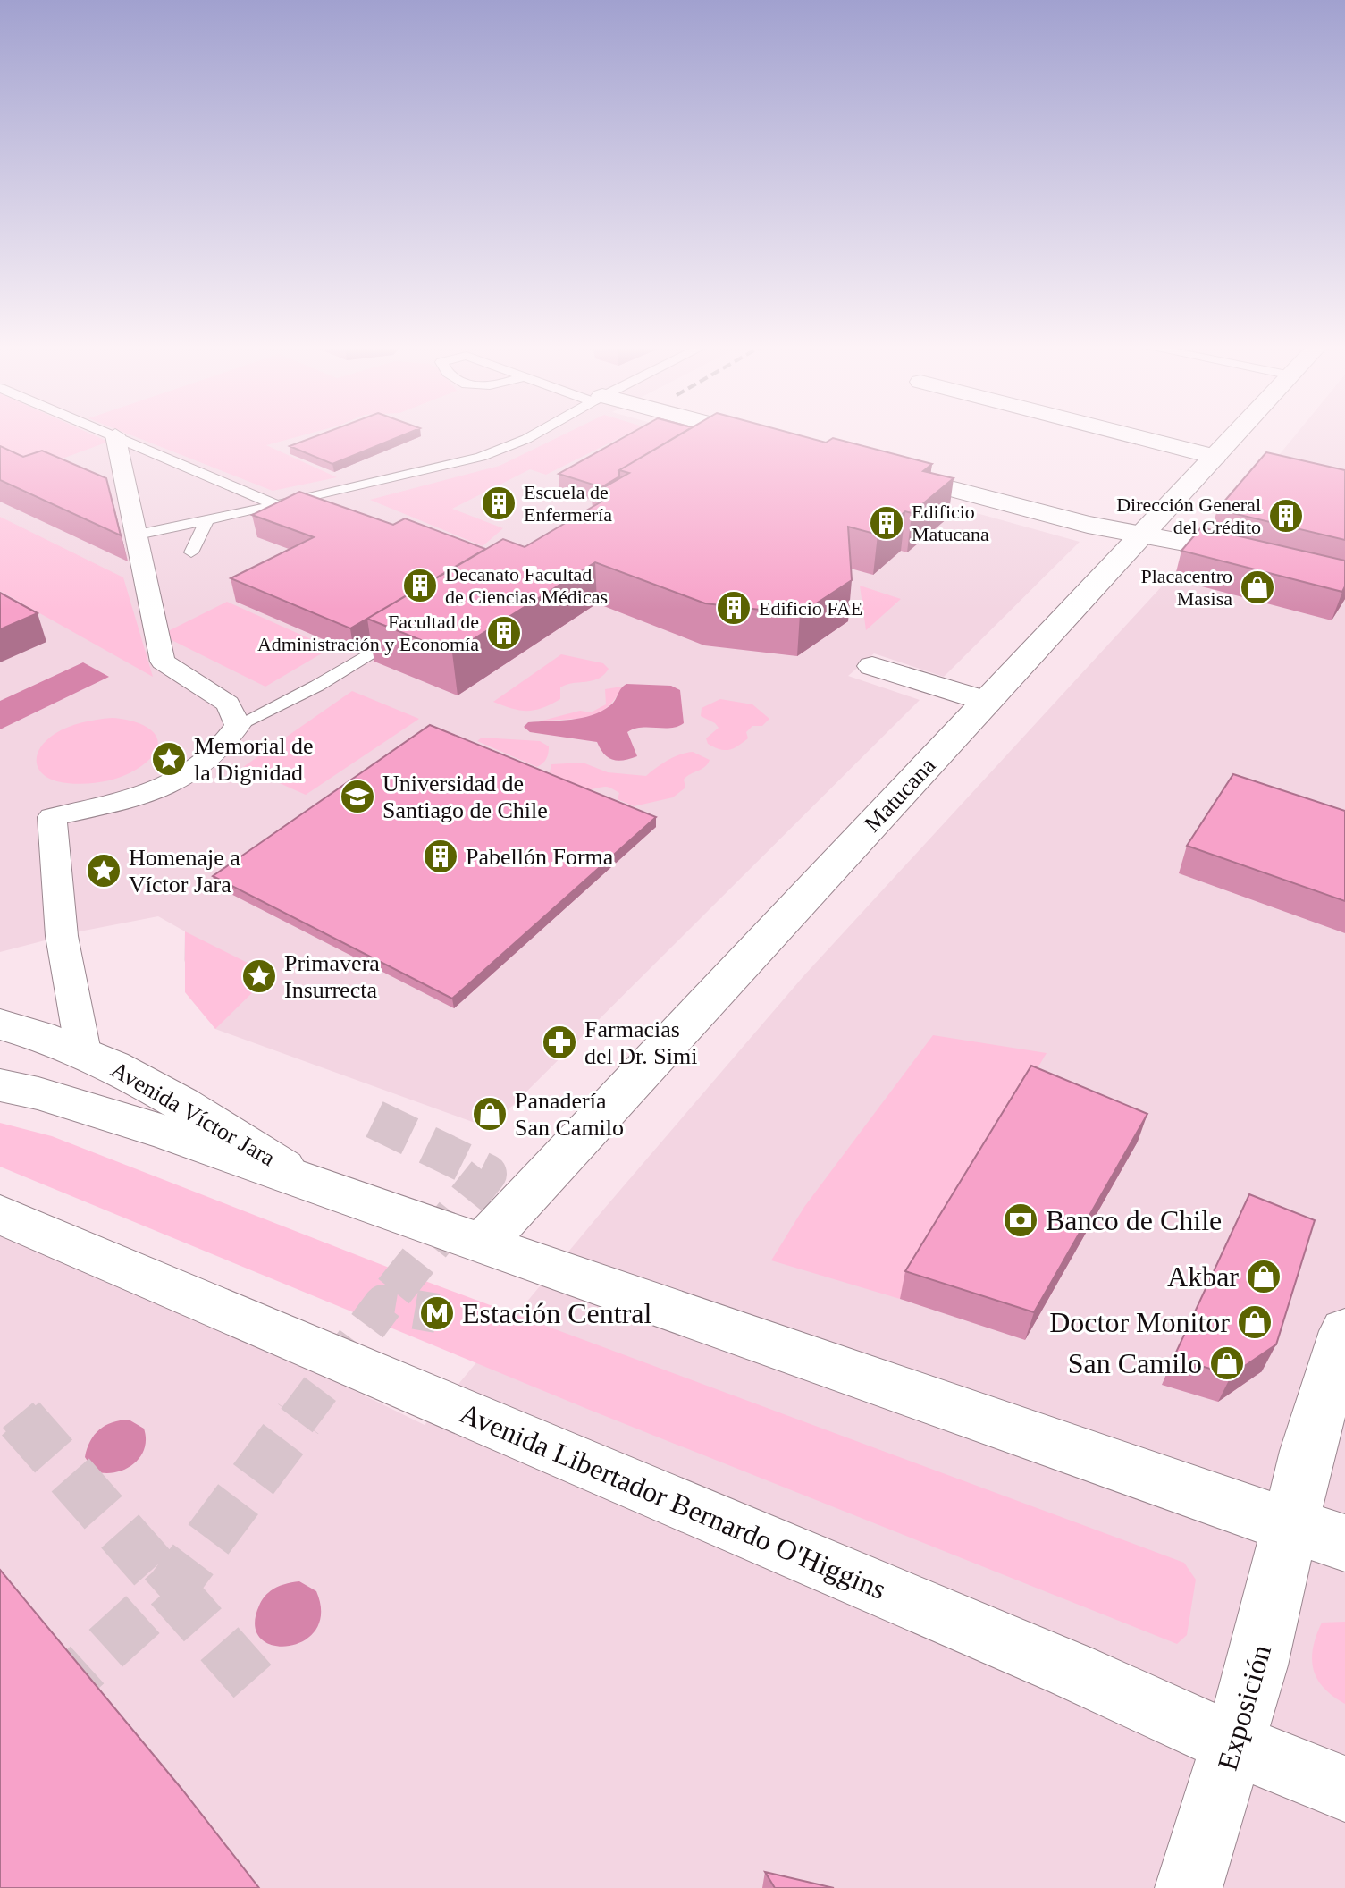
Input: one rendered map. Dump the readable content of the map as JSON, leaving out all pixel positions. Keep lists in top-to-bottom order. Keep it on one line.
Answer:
{"streets":{"main road":["Matucana","Avenida Víctor Jara","Avenida Libertador Bernardo O'Higgins","Exposición"]},"crossings":[["Avenida Libertador Bernardo O'Higgins","Exposición"]],"places":{"building":["Escuela de Enfermería","Dirección General del Crédito","Edificio Matucana","Decanato Facultad de Ciencias Médicas","Edificio FAE","Facultad de Administración y Economía","Pabellón Forma"],"shop":["Placacentro Masisa","Panadería San Camilo","Akbar","Doctor Monitor","San Camilo"],"place":["Memorial de la Dignidad","Homenaje a Víctor Jara","Primavera Insurrecta"],"school or university":["Universidad de Santiago de Chile"],"pharmacy":["Farmacias del Dr. Simi"],"bank":["Banco de Chile"],"metro station":["Estación Central"]}}
